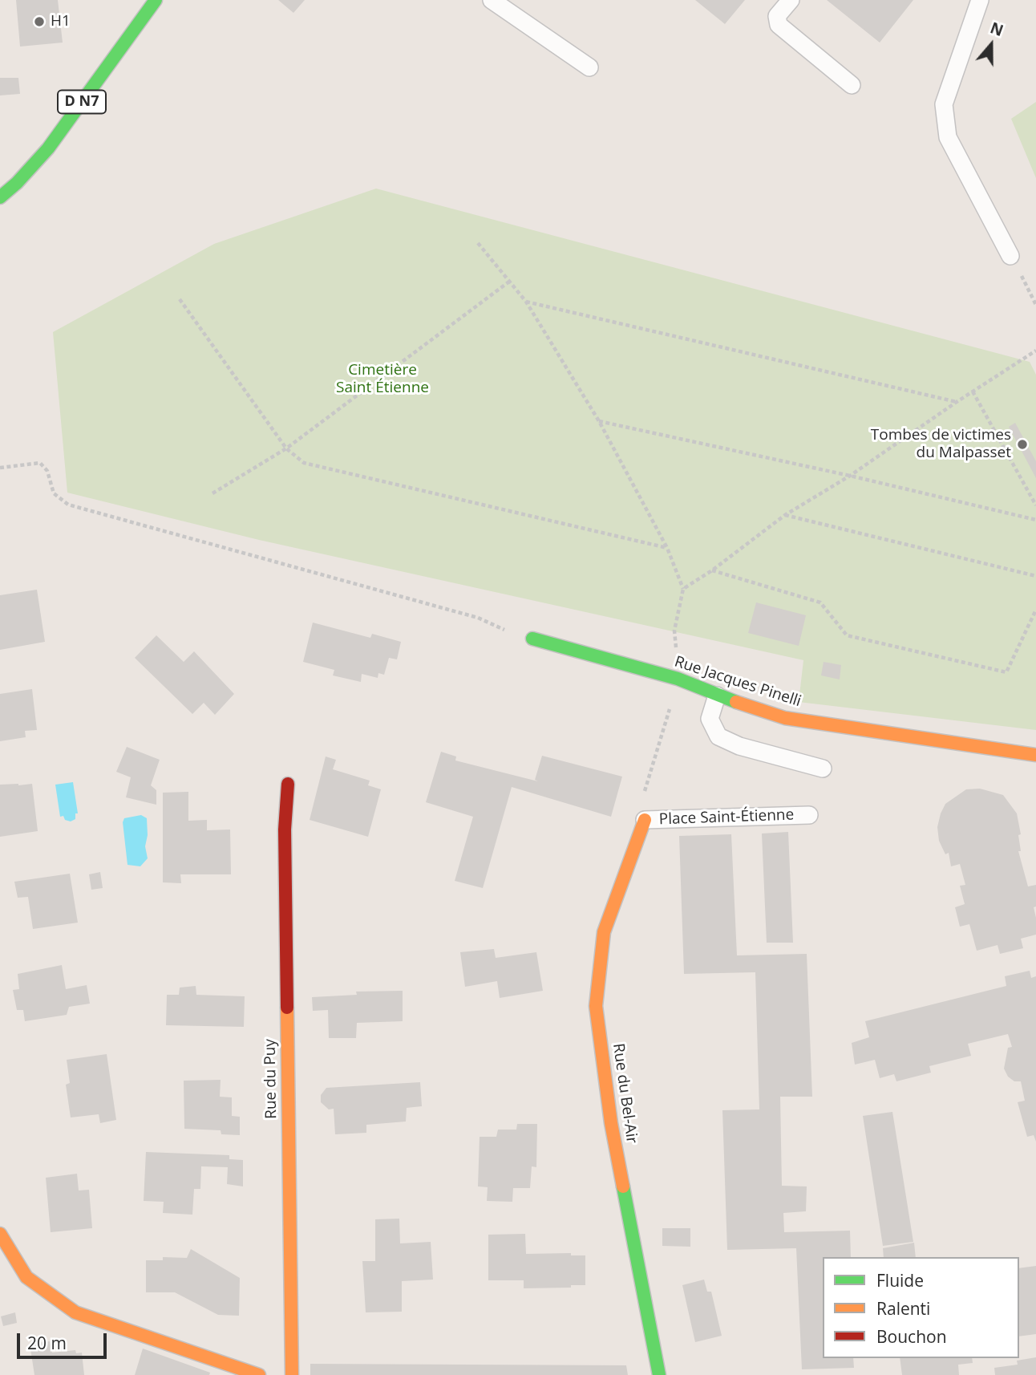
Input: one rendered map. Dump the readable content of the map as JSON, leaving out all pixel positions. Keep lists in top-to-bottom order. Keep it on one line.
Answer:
{"streets":{"street":["D N7","Rue Jacques Pinelli","Rue du Puy","Rue du Bel-Air"],"lane":["Place Saint-Étienne"]},"crossings":[["Place Saint-Étienne","Rue du Bel-Air"]],"parks":["Cimetière Saint Étienne"],"places":["H1","Tombes de victimes du Malpasset"],"legend":["Fluide","Ralenti","Bouchon"],"scale_bar":"20 m","north":"top"}
